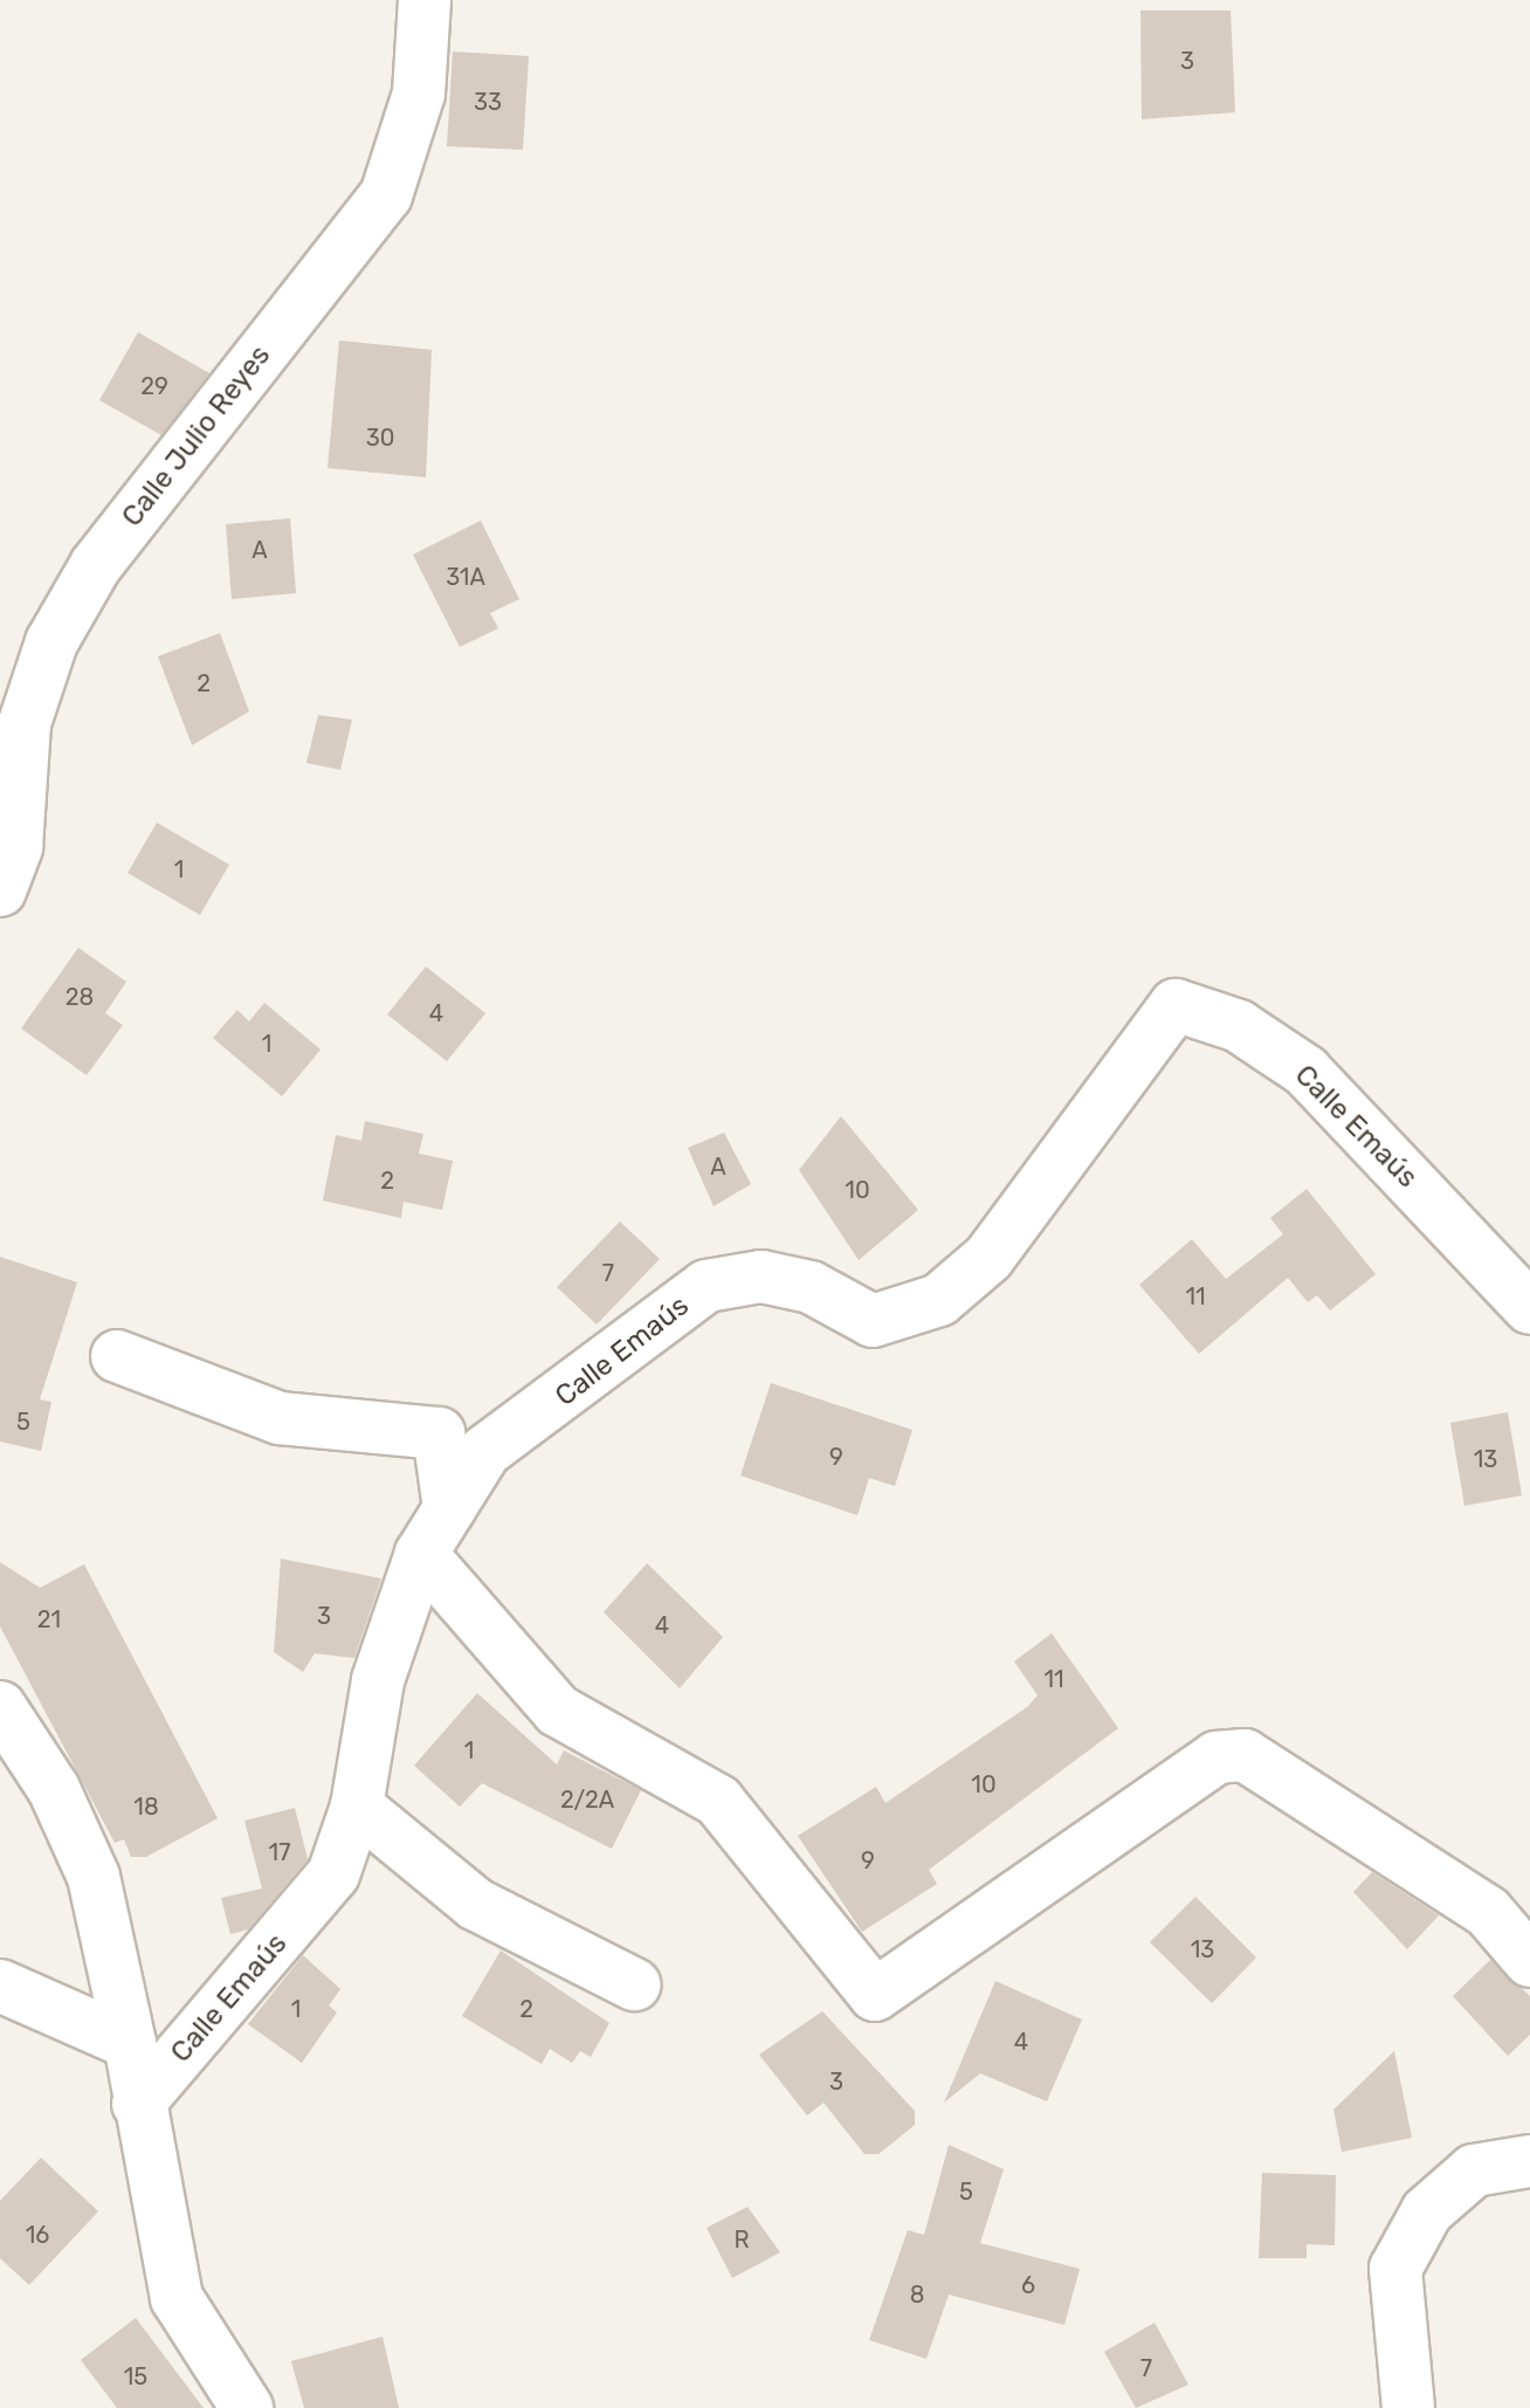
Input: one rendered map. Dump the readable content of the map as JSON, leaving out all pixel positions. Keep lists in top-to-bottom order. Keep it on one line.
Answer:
{"streets":{"street":["Calle Julio Reyes","Calle Emaús"]},"house_numbers":["3","33","29","30","A","31A","2","1","28","4","1","A","2","10","7","11","5","9","13","3","21","4","11","1","10","2/2A","18","17","9","13","1","2","4","3","5","16","R","6","8","7","15"]}
